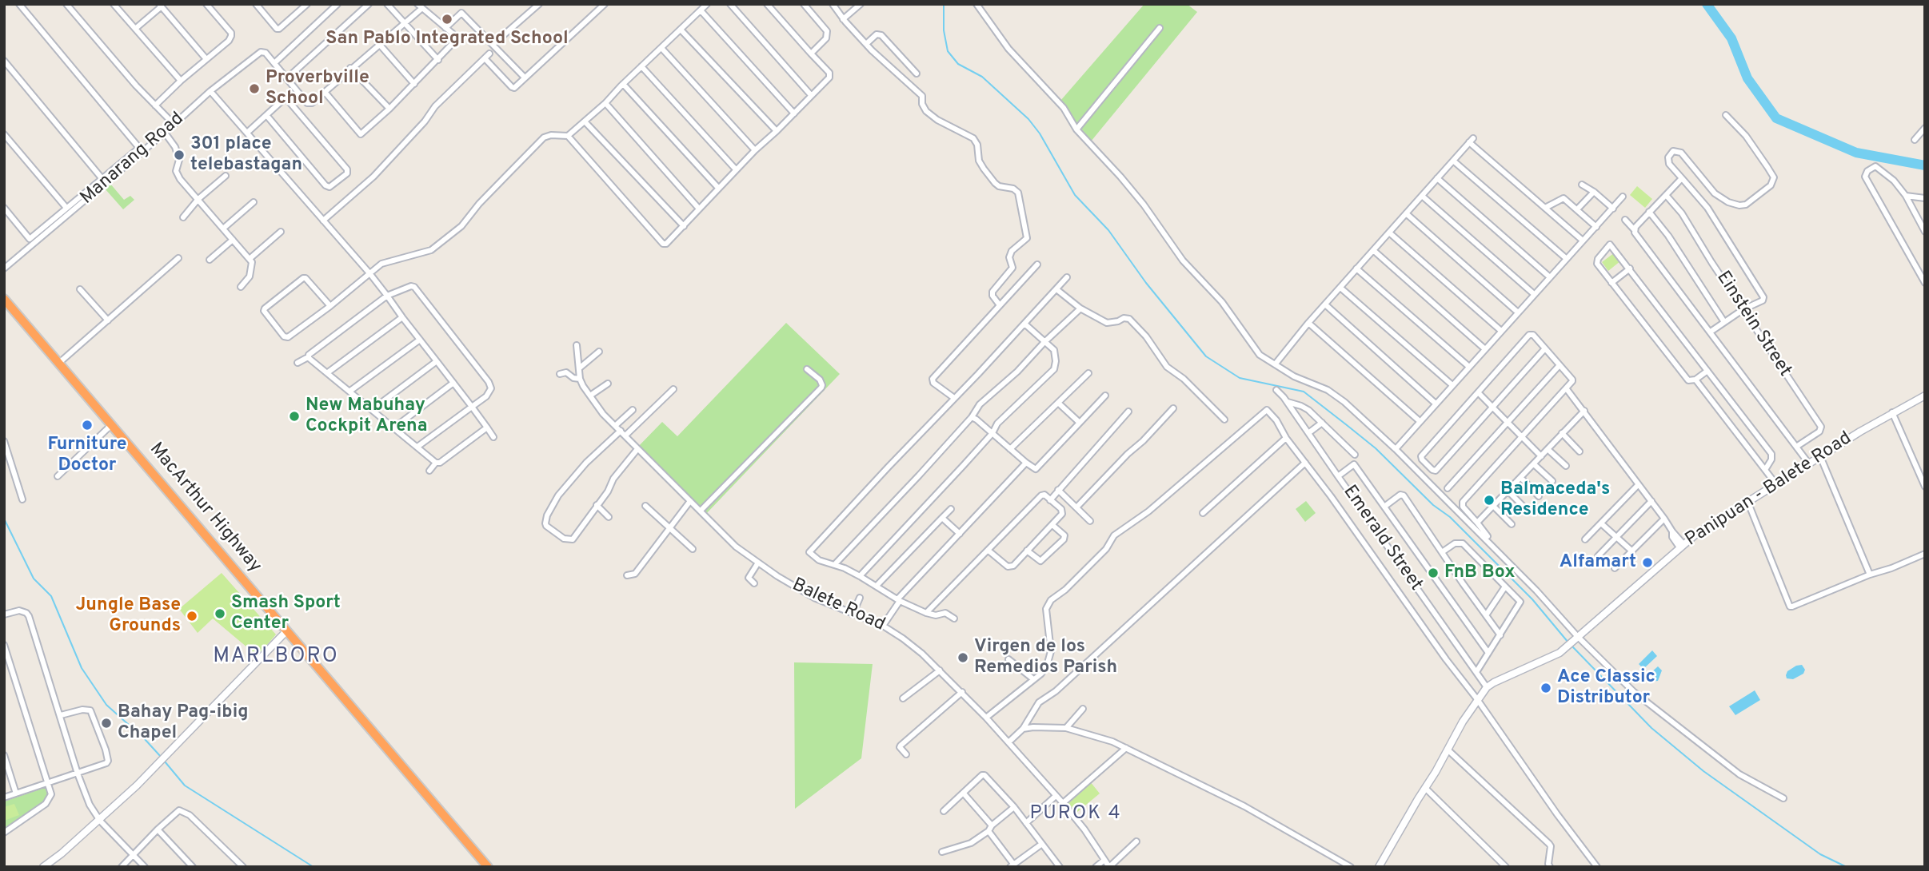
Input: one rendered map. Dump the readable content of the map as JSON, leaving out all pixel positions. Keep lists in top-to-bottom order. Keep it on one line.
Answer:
{"streets":{"highway":["MacArthur Highway"],"main road":["Panipuan - Balete Road"],"street":["Manarang Road","Einstein Street","Emerald Street","Balete Road"]},"crossings":[["Panipuan - Balete Road","Emerald Street"]],"districts":["MARLBORO","PUROK 4"],"places":["San Pablo Integrated School","Proverbville School","301 place telebastagan","New Mabuhay Cockpit Arena","Furniture Doctor","Balmaceda's Residence","Alfamart","FnB Box","Smash Sport Center","Jungle Base Grounds","Virgen de los Remedios Parish","Ace Classic Distributor","Bahay Pag-ibig Chapel"]}
